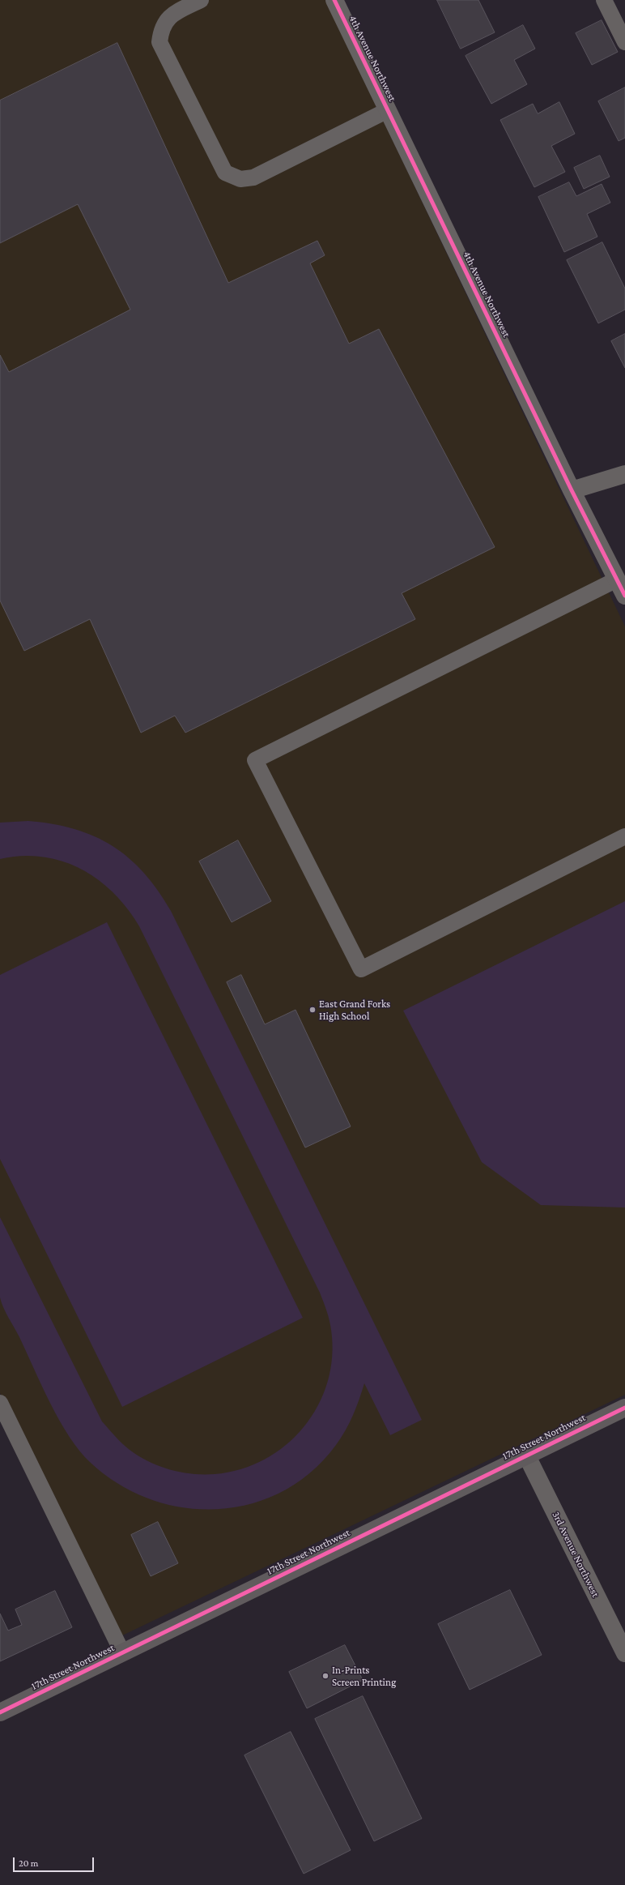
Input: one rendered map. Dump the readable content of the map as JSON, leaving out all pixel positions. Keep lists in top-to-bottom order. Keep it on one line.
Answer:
{"streets":{"street":["4th Avenue Northwest","17th Street Northwest","3rd Avenue Northwest"]},"crossings":[["17th Street Northwest","3rd Avenue Northwest"]],"places":["East Grand Forks High School","In-Prints Screen Printing"],"scale_bar":"20 m"}
